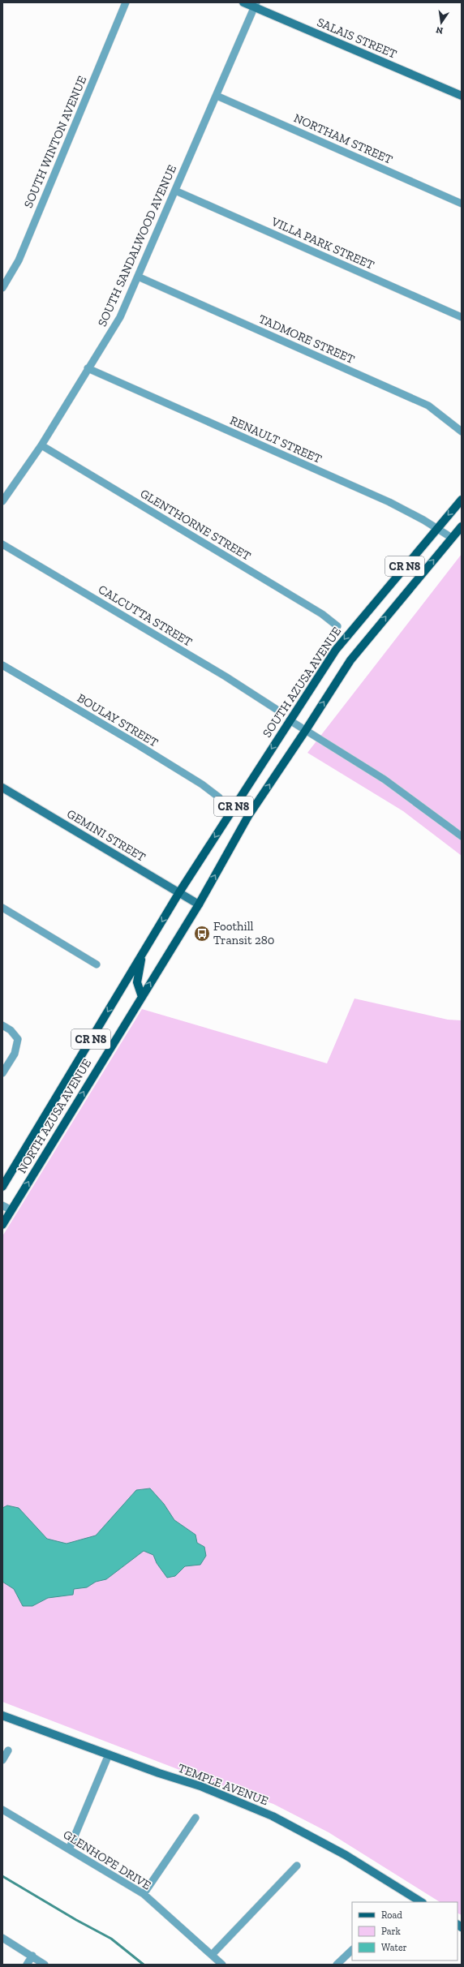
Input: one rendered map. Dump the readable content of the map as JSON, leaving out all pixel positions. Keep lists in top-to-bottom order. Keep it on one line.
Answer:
{"streets":{"main road":["SALAIS STREET","CR N8","SOUTH AZUSA AVENUE","GEMINI STREET","NORTH AZUSA AVENUE","TEMPLE AVENUE"],"street":["NORTHAM STREET","SOUTH WINTON AVENUE","VILLA PARK STREET","SOUTH SANDALWOOD AVENUE","TADMORE STREET","RENAULT STREET","GLENTHORNE STREET","CALCUTTA STREET","BOULAY STREET","GLENHOPE DRIVE"]},"crossings":[["SALAIS STREET","SOUTH SANDALWOOD AVENUE"],["NORTHAM STREET","SOUTH SANDALWOOD AVENUE"],["VILLA PARK STREET","SOUTH SANDALWOOD AVENUE"],["SOUTH SANDALWOOD AVENUE","TADMORE STREET"],["SOUTH SANDALWOOD AVENUE","RENAULT STREET"],["SOUTH SANDALWOOD AVENUE","GLENTHORNE STREET"],["RENAULT STREET","CR N8"],["RENAULT STREET","SOUTH AZUSA AVENUE"],["CR N8","GEMINI STREET"],["CR N8","NORTH AZUSA AVENUE"],["SOUTH AZUSA AVENUE","GEMINI STREET"],["SOUTH AZUSA AVENUE","NORTH AZUSA AVENUE"],["GEMINI STREET","NORTH AZUSA AVENUE"]],"places":{"bus stop":["Foothill Transit 280"]},"legend":["Road","Park","Water"],"north":"bottom"}
